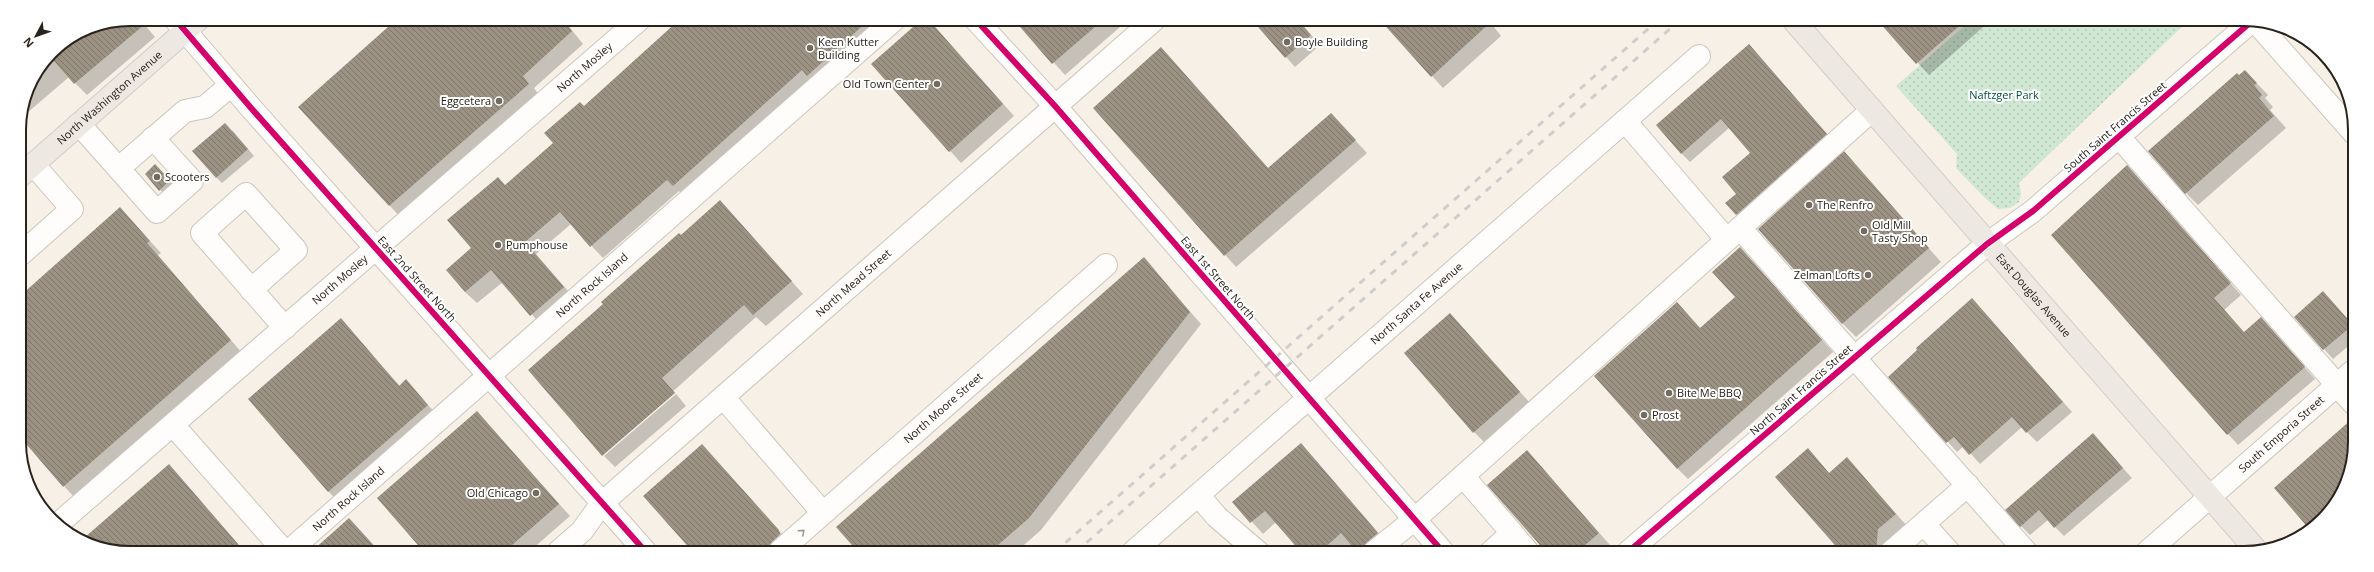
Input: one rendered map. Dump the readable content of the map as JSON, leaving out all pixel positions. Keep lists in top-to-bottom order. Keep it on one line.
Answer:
{"streets":{"main road":["North Washington Avenue","East Douglas Avenue"],"street":["North Mosley","South Saint Francis Street","East 1st Street North","East 2nd Street North","North Mead Street","North Rock Island","North Santa Fe Avenue","North Saint Francis Street","North Moore Street","South Emporia Street"]},"crossings":[["North Mosley","East 2nd Street North"],["South Saint Francis Street","East Douglas Avenue"],["South Saint Francis Street","North Saint Francis Street"],["East 1st Street North","North Mead Street"],["East 1st Street North","North Santa Fe Avenue"],["East 2nd Street North","North Mead Street"],["East 2nd Street North","North Rock Island"],["East Douglas Avenue","North Saint Francis Street"],["East Douglas Avenue","South Emporia Street"]],"parks":["Naftzger Park"],"places":["Boyle Building","Keen Kutter Building","Old Town Center","Eggcetera","Scooters","The Renfro","Old Mill Tasty Shop","Pumphouse","Zelman Lofts","Bite Me BBQ","Prost","Old Chicago"],"north":"bottom left"}
